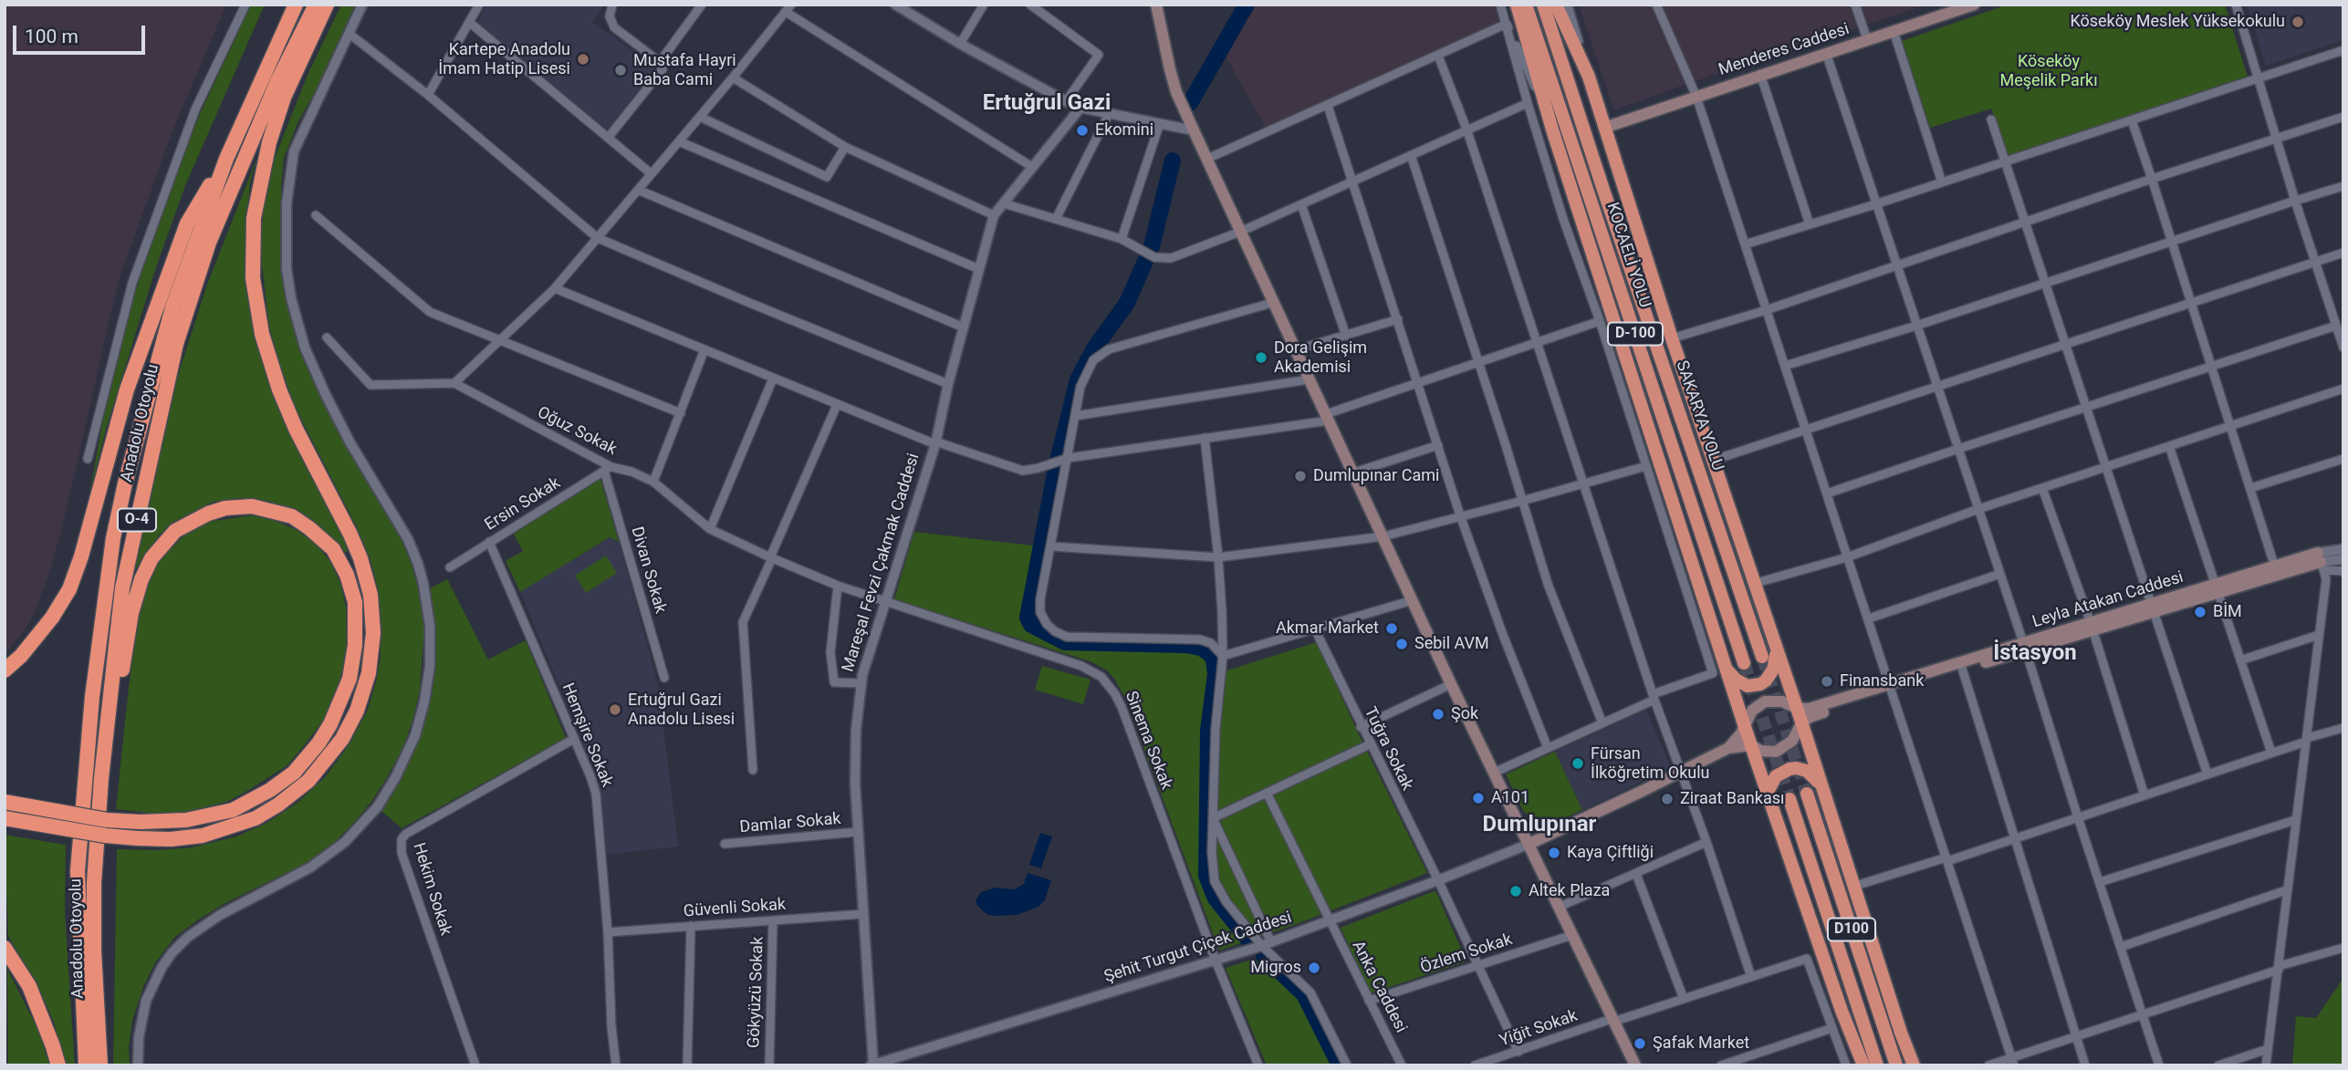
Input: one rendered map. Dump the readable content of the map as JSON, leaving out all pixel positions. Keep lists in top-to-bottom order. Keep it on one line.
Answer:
{"streets":{"highway":["KOCAELİ YOLU","D-100","SAKARYA YOLU","Anadolu Otoyolu","O-4","D100"],"main road":["Menderes Caddesi","Leyla Atakan Caddesi"],"street":["Oğuz Sokak","Ersin Sokak","Mareşal Fevzi Çakmak Caddesi","Divan Sokak","Hemşire Sokak","Sinema Sokak","Tuğra Sokak","Damlar Sokak","Hekim Sokak","Güvenli Sokak","Şehit Turgut Çiçek Caddesi","Özlem Sokak","Anka Caddesi","Gökyüzü Sokak","Yiğit Sokak"]},"crossings":[["Oğuz Sokak","Ersin Sokak"],["Oğuz Sokak","Mareşal Fevzi Çakmak Caddesi"],["Oğuz Sokak","Divan Sokak"],["Oğuz Sokak","Sinema Sokak"],["Ersin Sokak","Divan Sokak"],["Ersin Sokak","Hemşire Sokak"],["Mareşal Fevzi Çakmak Caddesi","Sinema Sokak"],["Mareşal Fevzi Çakmak Caddesi","Damlar Sokak"],["Mareşal Fevzi Çakmak Caddesi","Güvenli Sokak"],["Mareşal Fevzi Çakmak Caddesi","Şehit Turgut Çiçek Caddesi"],["Hemşire Sokak","Hekim Sokak"],["Hemşire Sokak","Güvenli Sokak"],["Sinema Sokak","Şehit Turgut Çiçek Caddesi"],["Tuğra Sokak","Şehit Turgut Çiçek Caddesi"],["Tuğra Sokak","Özlem Sokak"],["Tuğra Sokak","Yiğit Sokak"],["Güvenli Sokak","Gökyüzü Sokak"],["Şehit Turgut Çiçek Caddesi","Anka Caddesi"],["Özlem Sokak","Anka Caddesi"]],"districts":["Ertuğrul Gazi","İstasyon","Dumlupınar"],"parks":["Köseköy Meşelik Parkı"],"places":["Köseköy Meslek Yüksekokulu","Kartepe Anadolu İmam Hatip Lisesi","Mustafa Hayri Baba Cami","Ekomini","Dora Gelişim Akademisi","Dumlupınar Cami","BİM","Akmar Market","Sebil AVM","Finansbank","Ertuğrul Gazi Anadolu Lisesi","Şok","Fürsan İlköğretim Okulu","A101","Ziraat Bankası","Kaya Çiftliği","Altek Plaza","Migros","Şafak Market"],"scale_bar":"100 m"}
